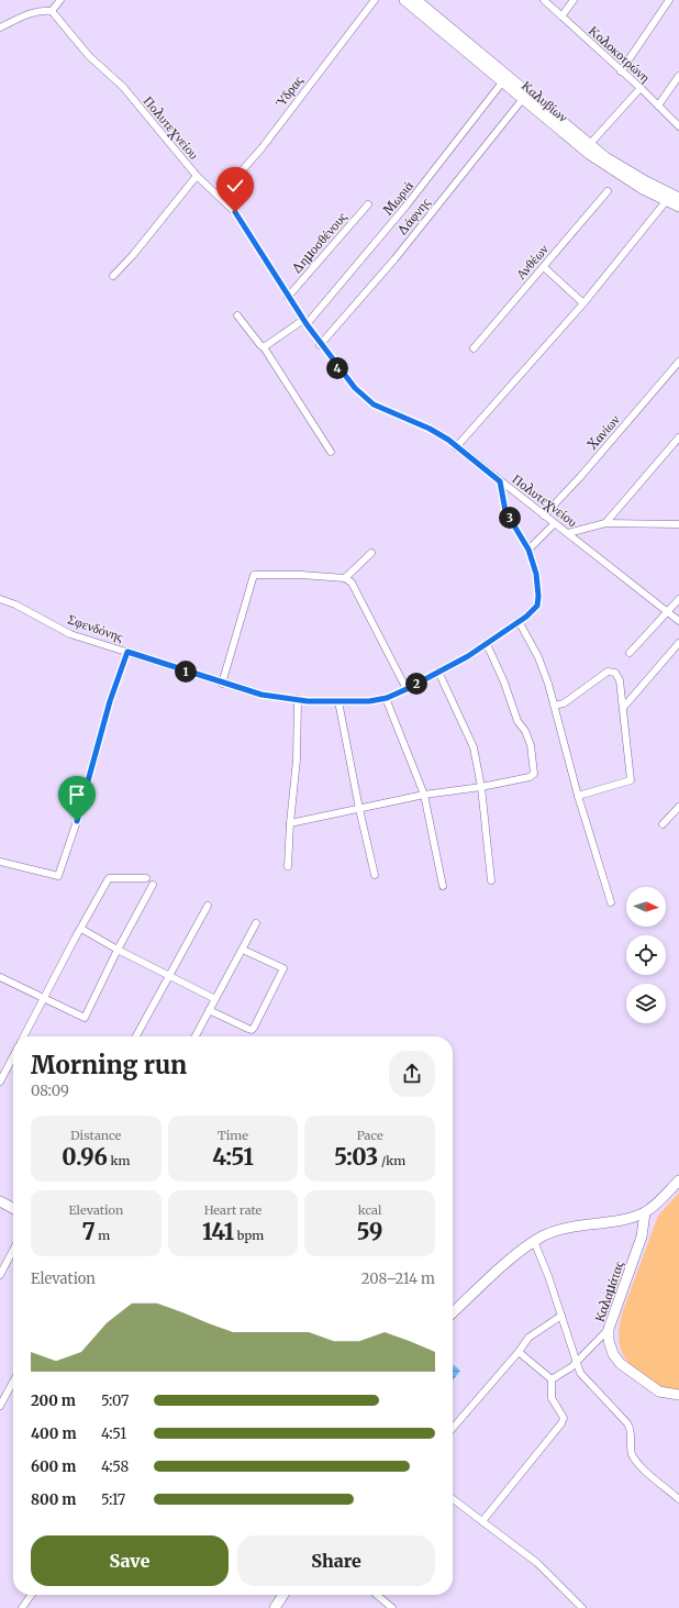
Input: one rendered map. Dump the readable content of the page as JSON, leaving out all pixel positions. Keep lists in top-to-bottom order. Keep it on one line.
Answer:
{"streets":{"main road":["Καλυβίων","Καλαμάτας"],"street":["Κολοκοτρώνη","Ύδρας","Πολυτεχνείου","Μωριά","Δάφνης","Δημοσθένους","Ανθέων","Χανίων","Σφενδόνης"]},"crossings":[["Ύδρας","Πολυτεχνείου"],["Καλυβίων","Μωριά"],["Καλυβίων","Δάφνης"],["Πολυτεχνείου","Μωριά"],["Πολυτεχνείου","Δάφνης"],["Πολυτεχνείου","Δημοσθένους"],["Πολυτεχνείου","Χανίων"]],"north":"right","page":{"pins":["4","3","1","2"],"heading":["Morning run","08:09"],"stats":[["Distance","0.96 km"],["Time","4:51"],["Pace","5:03 /km"],["Elevation","7 m"],["Heart rate","141 bpm"],["kcal","59"]],"chart":["Elevation","208–214 m"],"list":[{"name":"200 m","note":"5:07"},{"name":"400 m","note":"4:51"},{"name":"600 m","note":"4:58"},{"name":"800 m","note":"5:17"}],"buttons":["Save","Share"]}}
